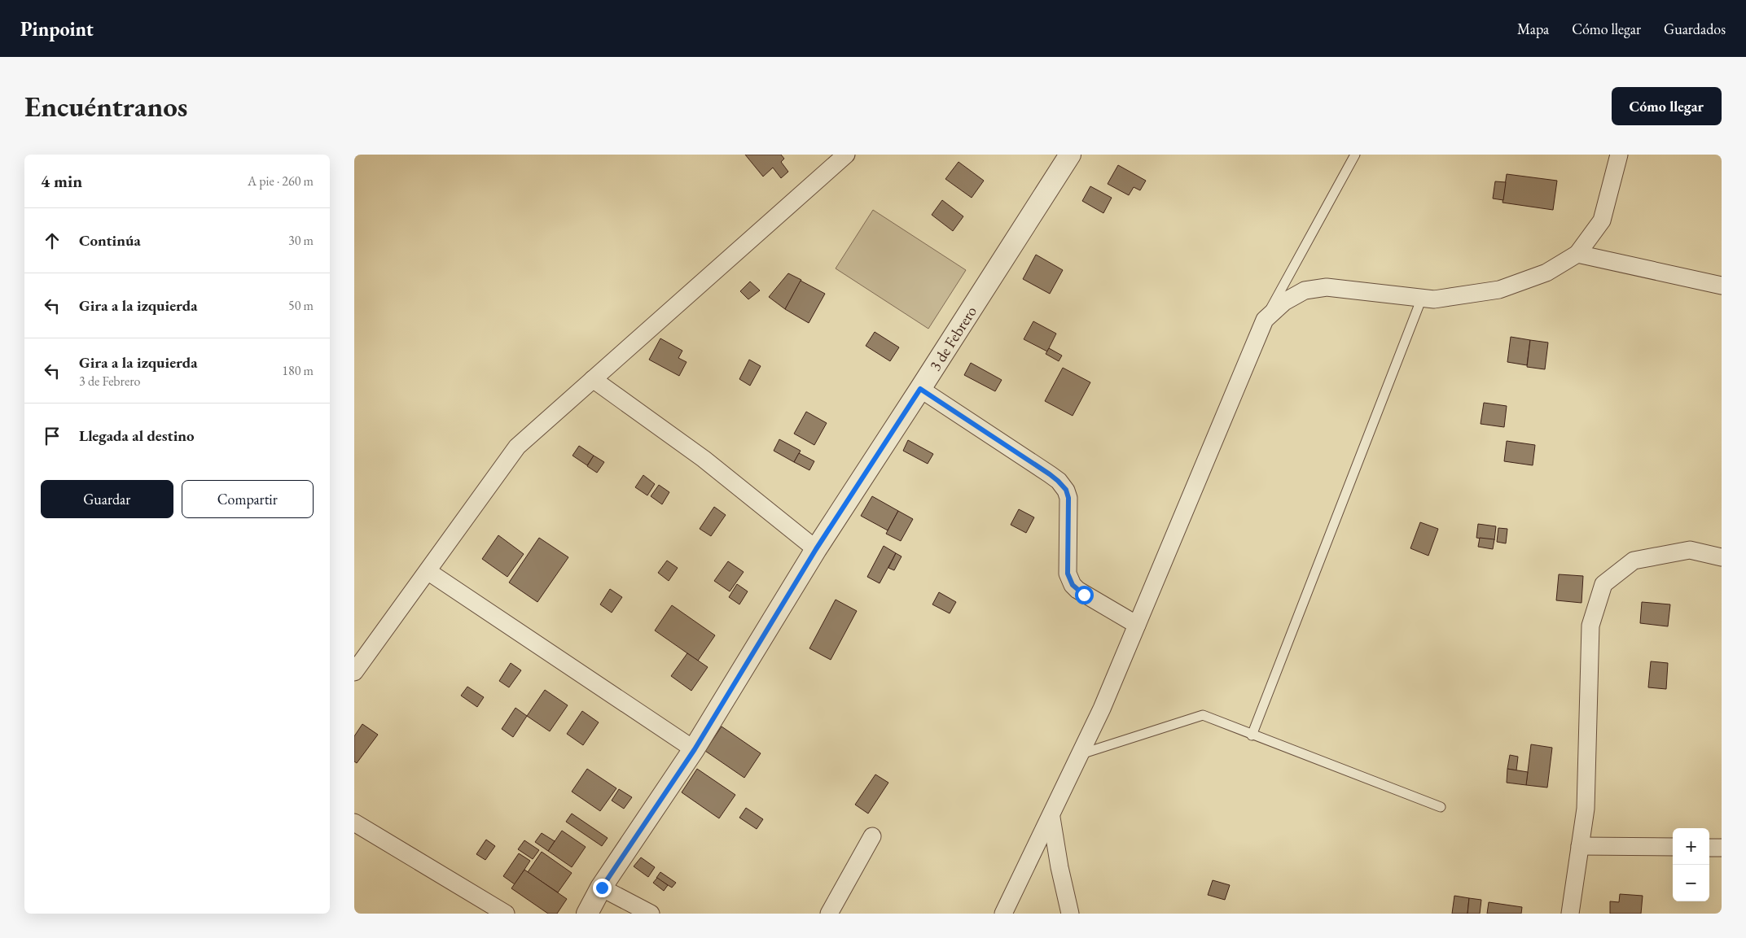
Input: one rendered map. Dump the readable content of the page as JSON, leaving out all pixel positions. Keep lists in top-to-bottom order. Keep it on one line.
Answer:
{"streets":{"street":["3 de Febrero"]},"page":{"header":"Pinpoint","nav":["Mapa","Cómo llegar","Guardados"],"buttons":["Cómo llegar",["Guardar","Compartir"]],"title":"Encuéntranos","heading":["4 min","A pie · 260 m"],"list":[["Continúa","30 m"],["Gira a la izquierda","50 m"],["Gira a la izquierda","3 de Febrero","180 m"],"Llegada al destino"],"map_buttons":["+","−"]}}
